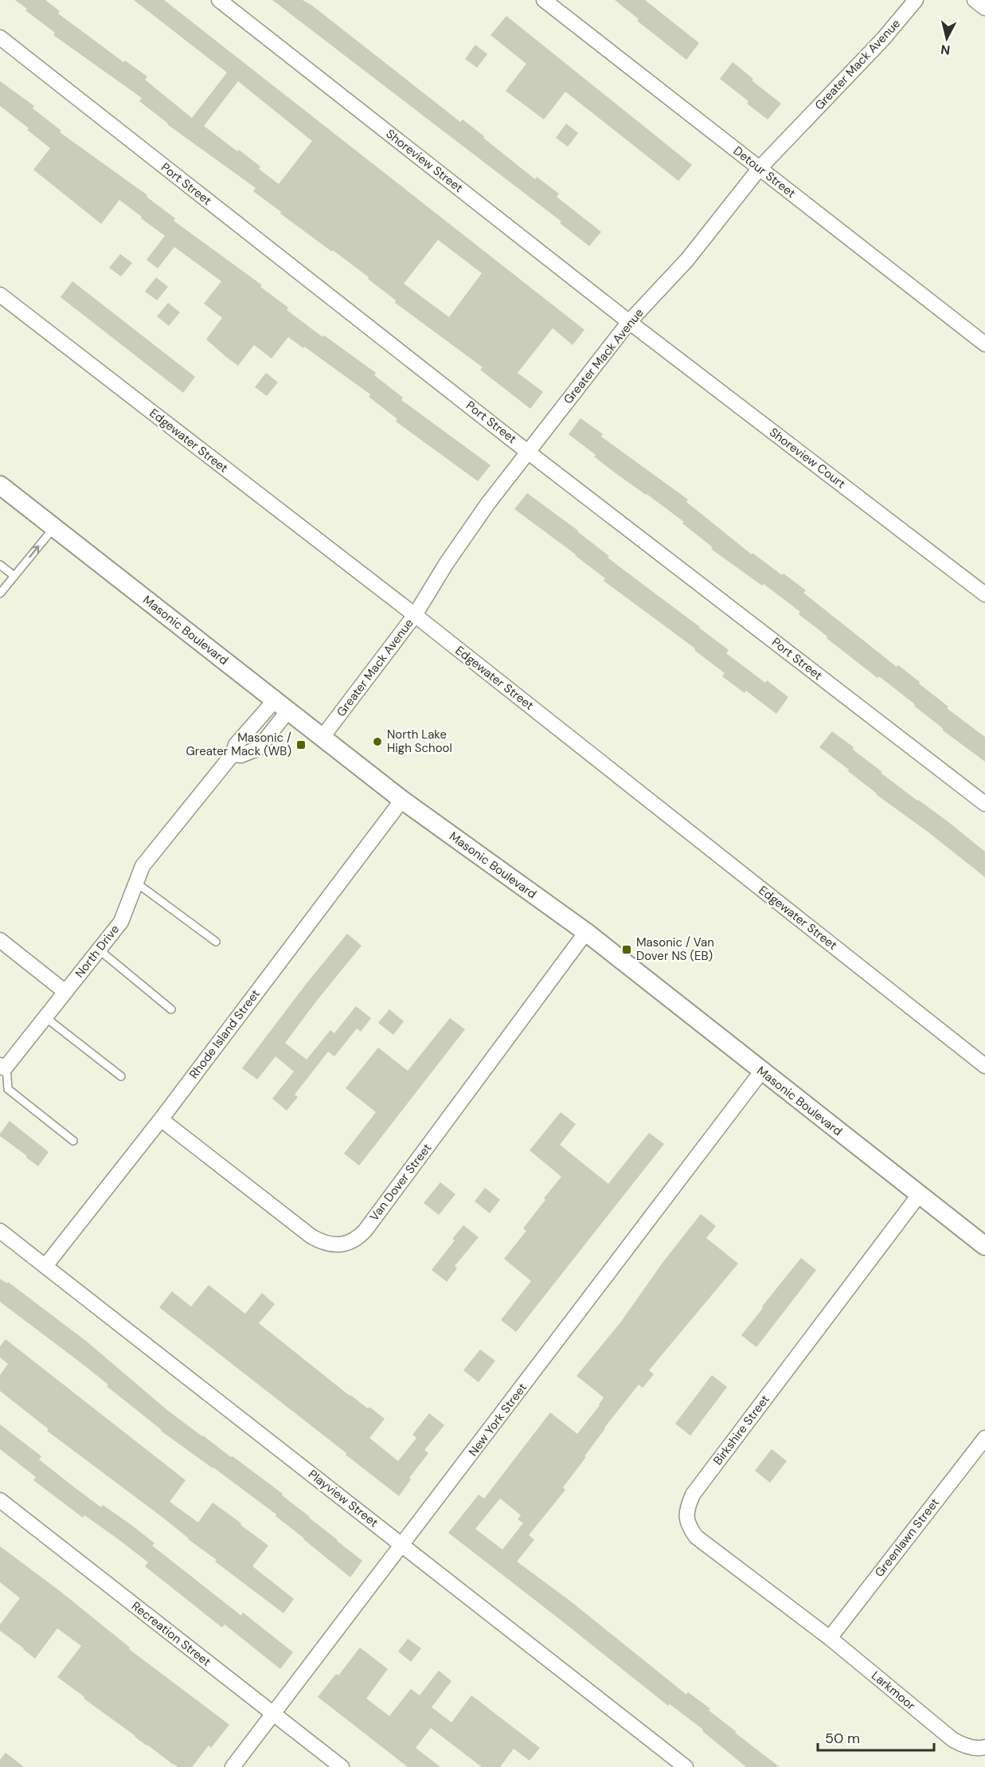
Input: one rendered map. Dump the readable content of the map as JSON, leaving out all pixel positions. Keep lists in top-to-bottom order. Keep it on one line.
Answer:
{"streets":{"street":["Greater Mack Avenue","Shoreview Street","Detour Street","Port Street","Edgewater Street","Shoreview Court","Masonic Boulevard","North Drive","Rhode Island Street","Van Dover Street","New York Street","Birkshire Street","Playview Street","Greenlawn Street","Recreation Street","Larkmoor"]},"crossings":[["Greater Mack Avenue","Shoreview Street"],["Greater Mack Avenue","Detour Street"],["Greater Mack Avenue","Port Street"],["Greater Mack Avenue","Edgewater Street"],["Greater Mack Avenue","Shoreview Court"],["Greater Mack Avenue","Masonic Boulevard"],["Shoreview Street","Shoreview Court"],["Masonic Boulevard","North Drive"],["Masonic Boulevard","Rhode Island Street"],["Masonic Boulevard","Van Dover Street"],["Masonic Boulevard","New York Street"],["Masonic Boulevard","Birkshire Street"],["Rhode Island Street","Van Dover Street"],["Rhode Island Street","Playview Street"],["New York Street","Playview Street"],["New York Street","Recreation Street"],["Birkshire Street","Greenlawn Street"],["Birkshire Street","Larkmoor"],["Greenlawn Street","Larkmoor"]],"places":{"other":["North Lake High School"],"transit":["Masonic / Greater Mack (WB)","Masonic / Van Dover NS (EB)"]},"scale_bar":"50 m","north":"bottom"}
